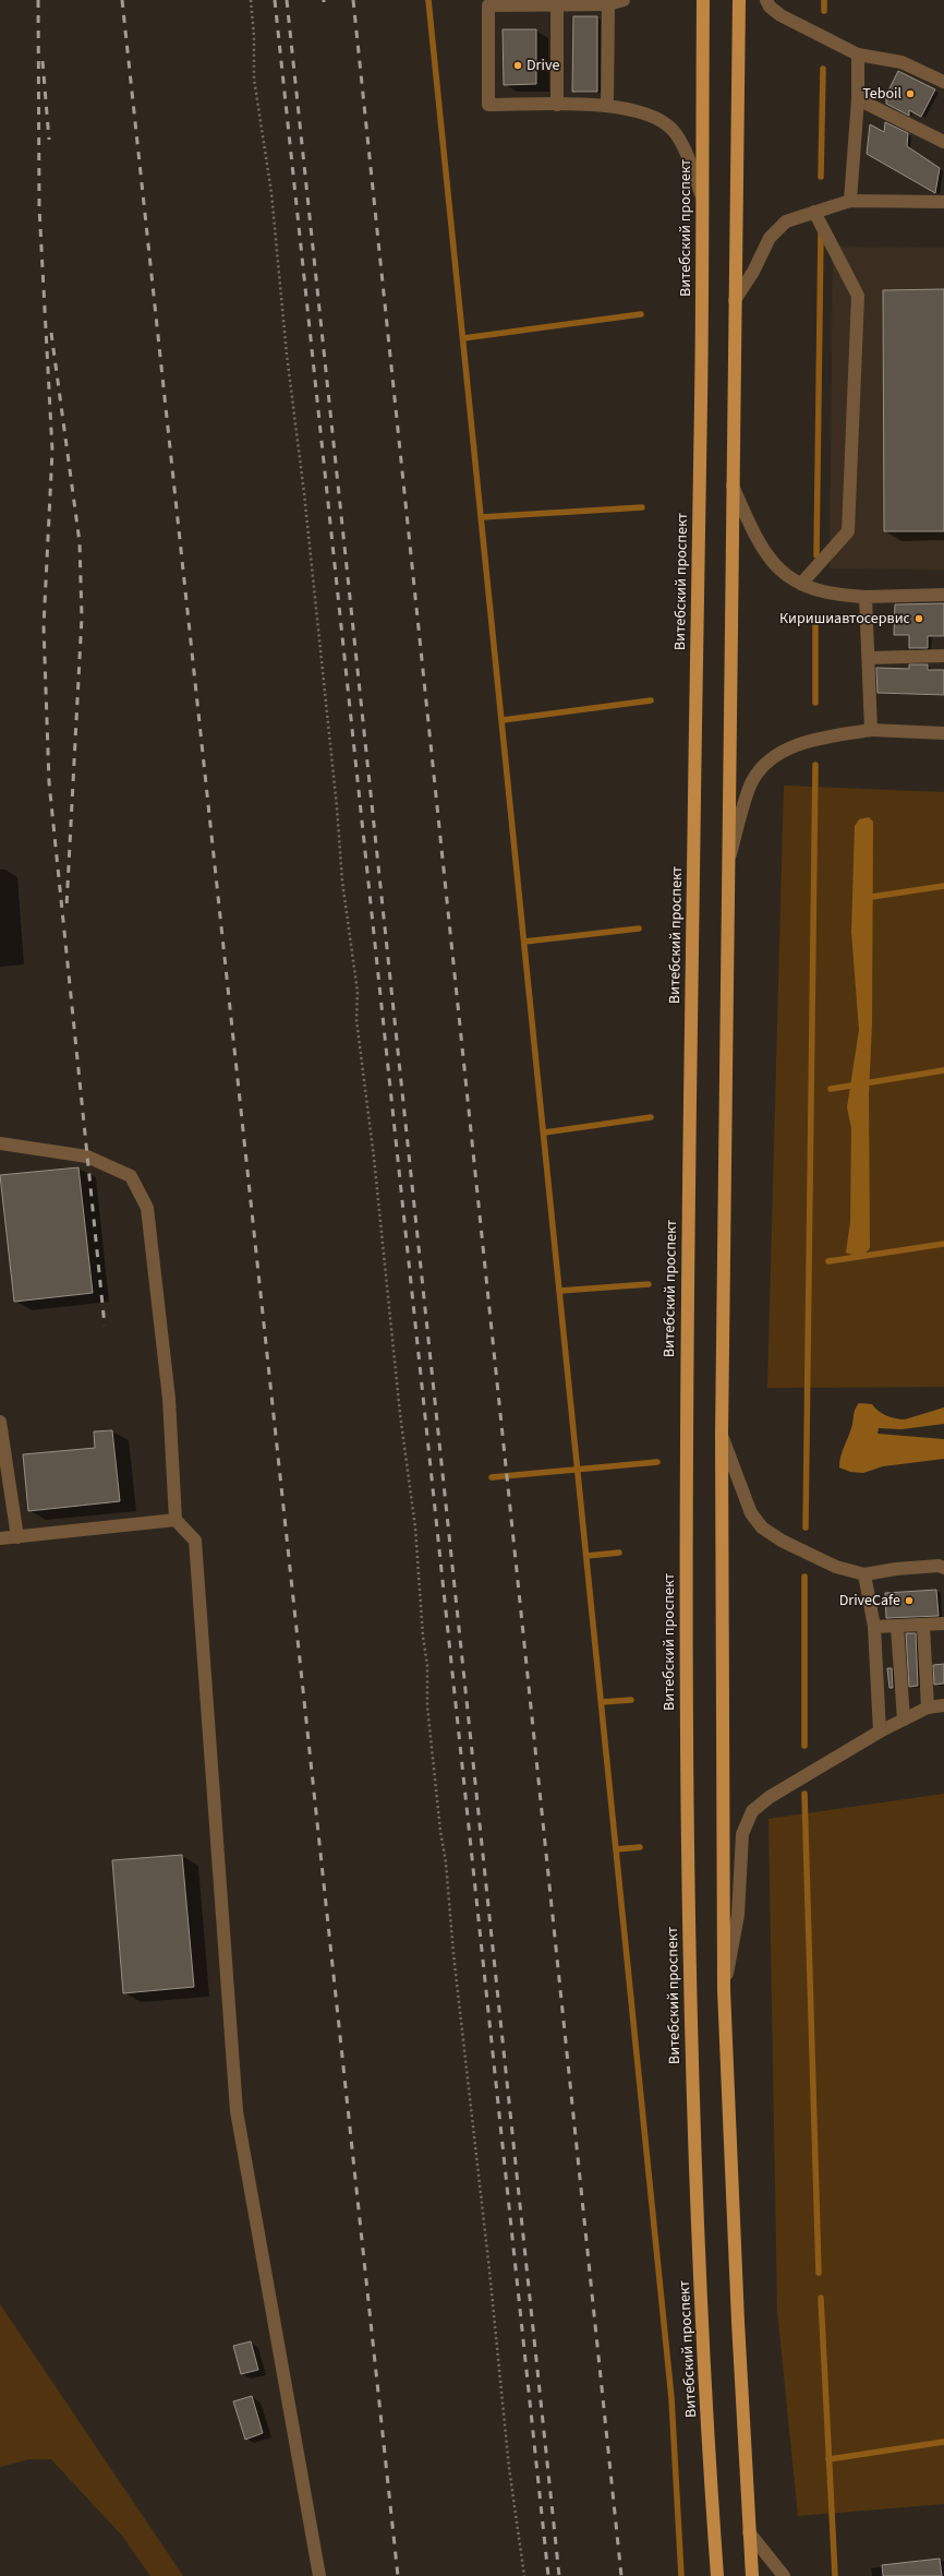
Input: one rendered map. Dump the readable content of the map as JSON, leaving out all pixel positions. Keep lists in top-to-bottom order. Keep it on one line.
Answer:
{"streets":{"main road":["Витебский проспект"]},"places":["Drive","Teboil","Киришиавтосервис","DriveCafe"]}
